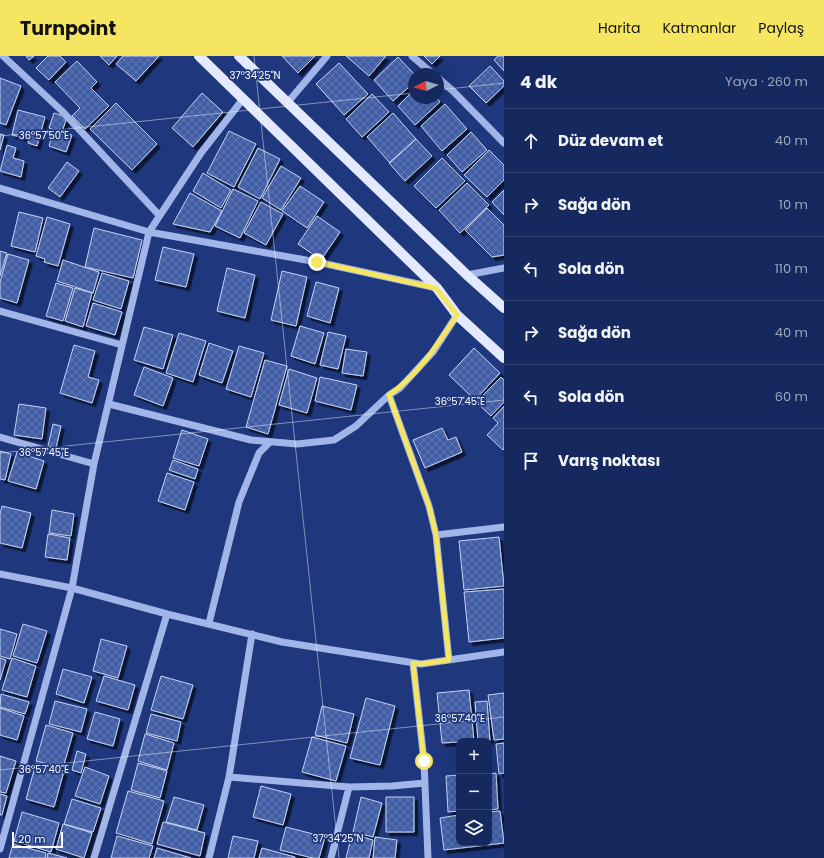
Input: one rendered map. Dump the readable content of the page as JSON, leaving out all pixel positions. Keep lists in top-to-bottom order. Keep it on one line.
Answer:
{"scale_bar":"20 m","north":"left","page":{"header":"Turnpoint","nav":["Harita","Katmanlar","Paylaş"],"heading":["4 dk","Yaya · 260 m"],"list":[["Düz devam et","40 m"],["Sağa dön","10 m"],["Sola dön","110 m"],["Sağa dön","40 m"],["Sola dön","60 m"],"Varış noktası"],"map_buttons":["+","−"],"scale":"20 m"},"coordinates":["37°34'25\"N","36°57'50\"E","36°57'45\"E","36°57'40\"E"]}
